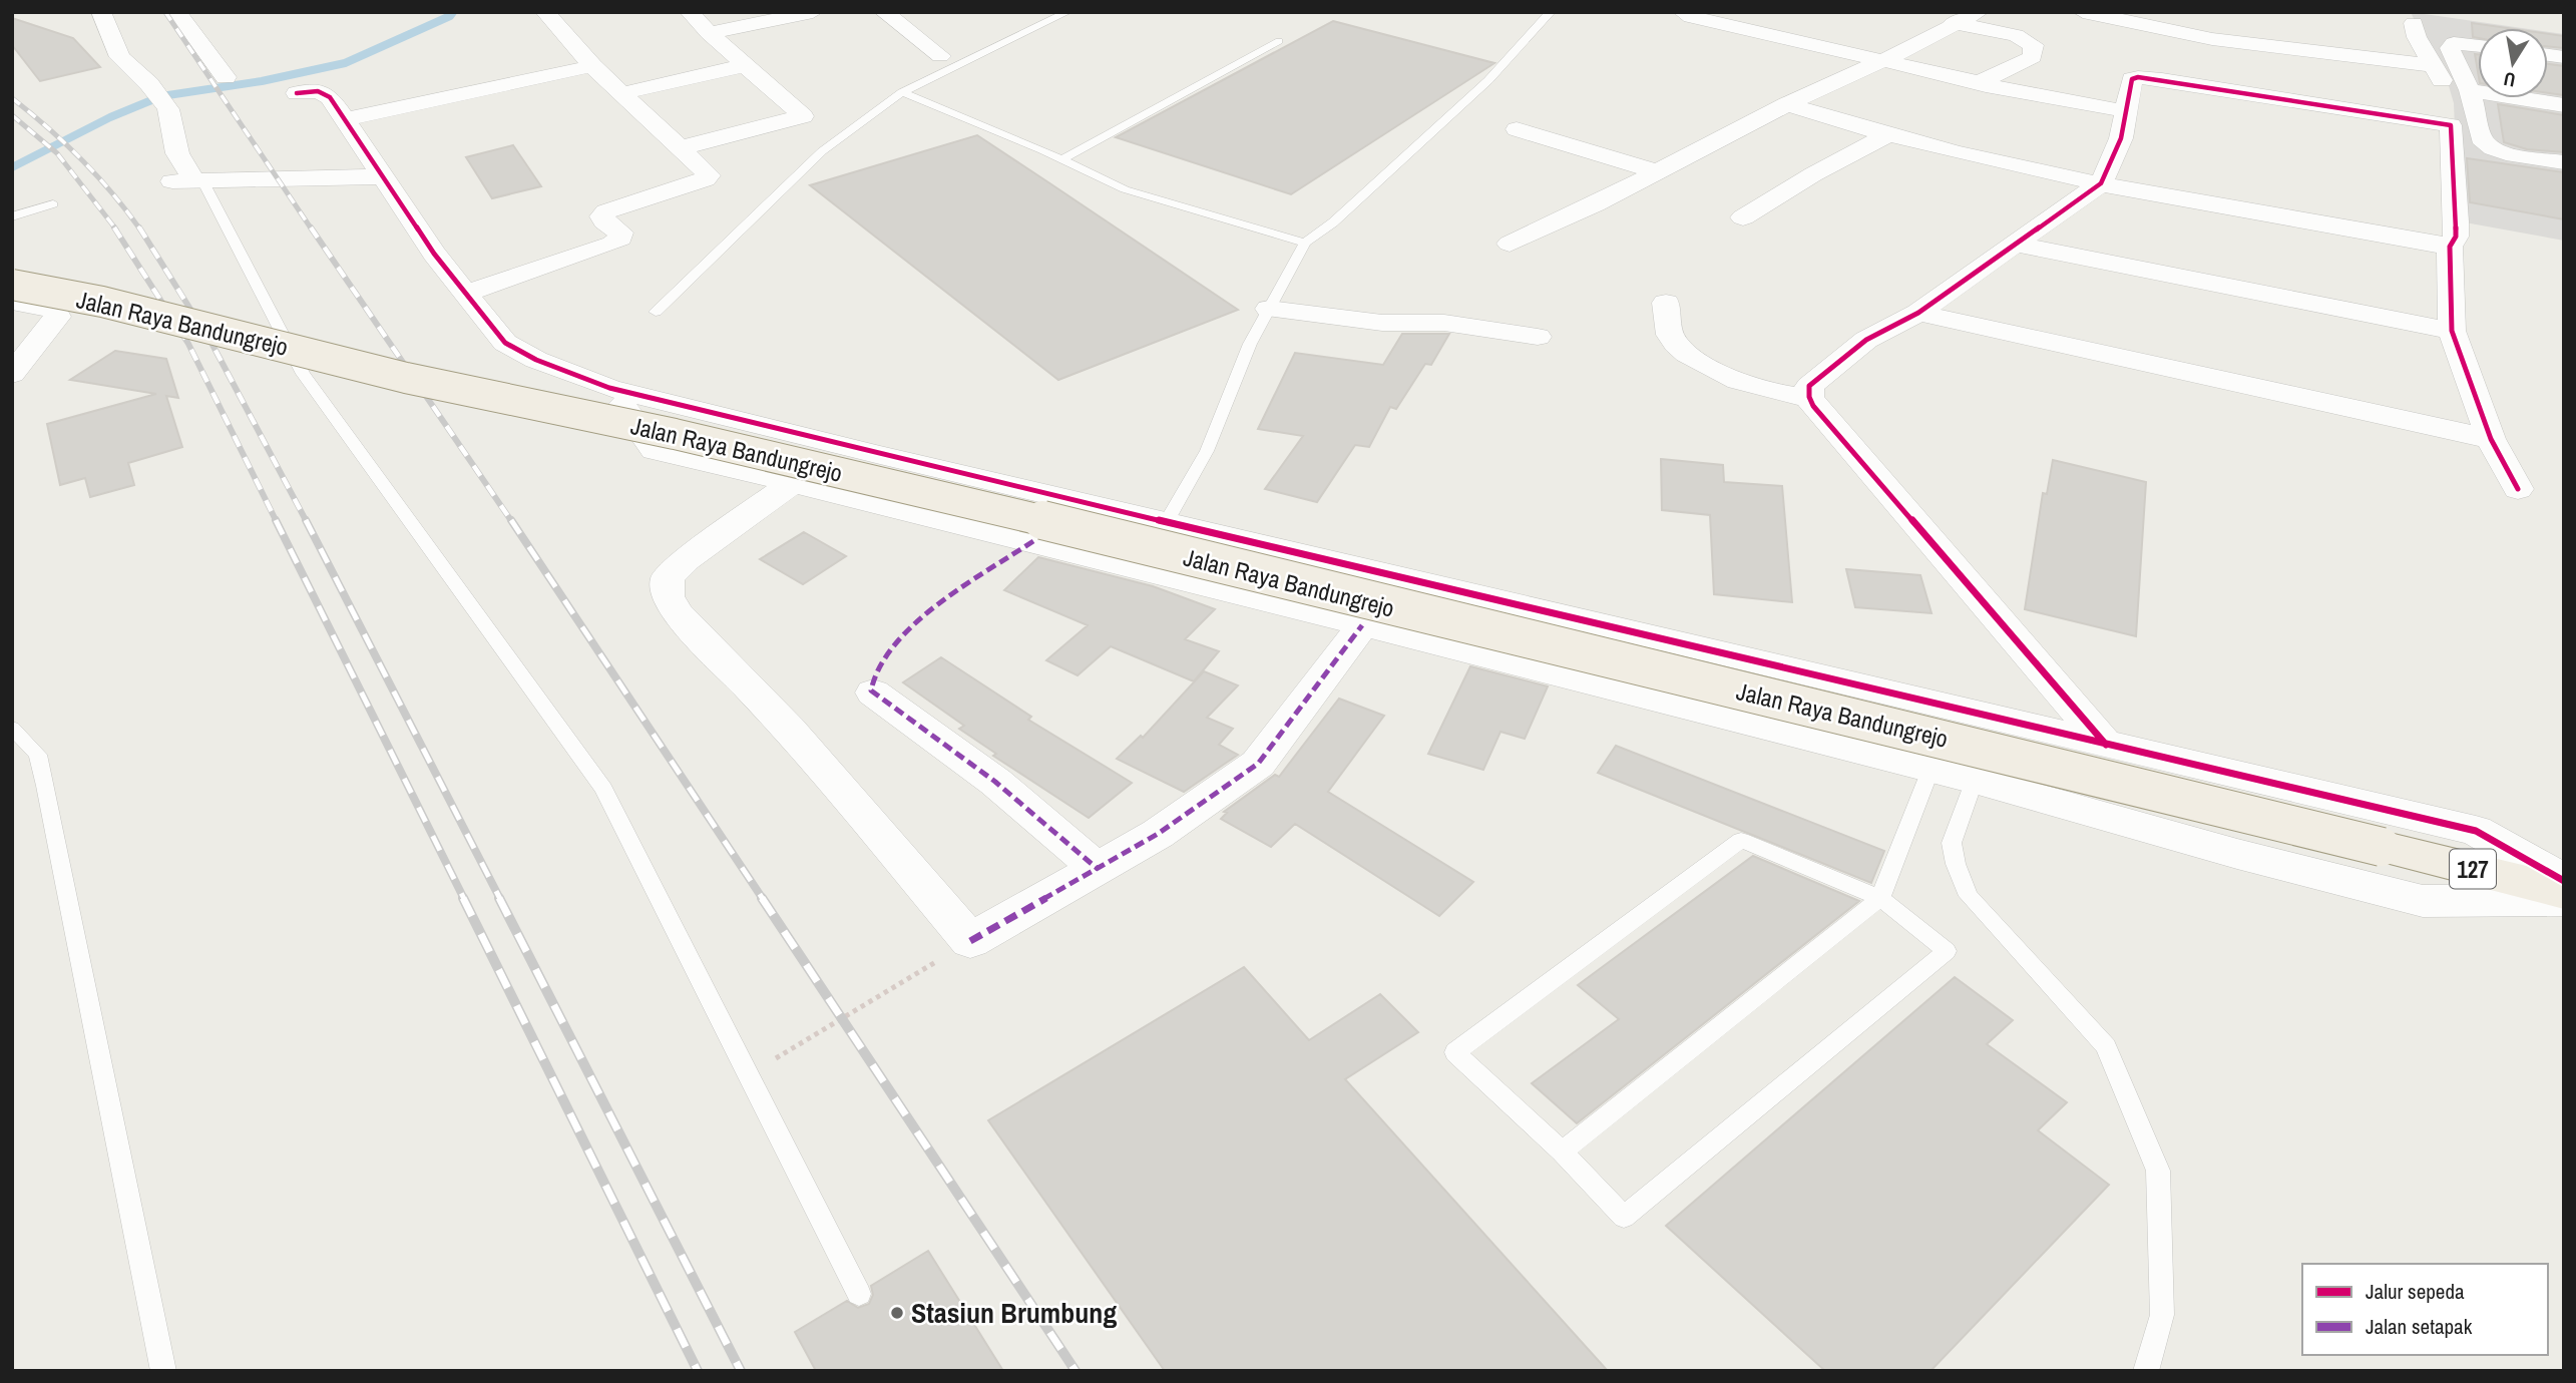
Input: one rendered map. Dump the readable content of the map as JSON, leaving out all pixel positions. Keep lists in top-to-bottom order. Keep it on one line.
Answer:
{"streets":{"main road":["Jalan Raya Bandungrejo","127"]},"places":["Stasiun Brumbung"],"legend":["Jalur sepeda","Jalan setapak"],"north":"bottom"}
